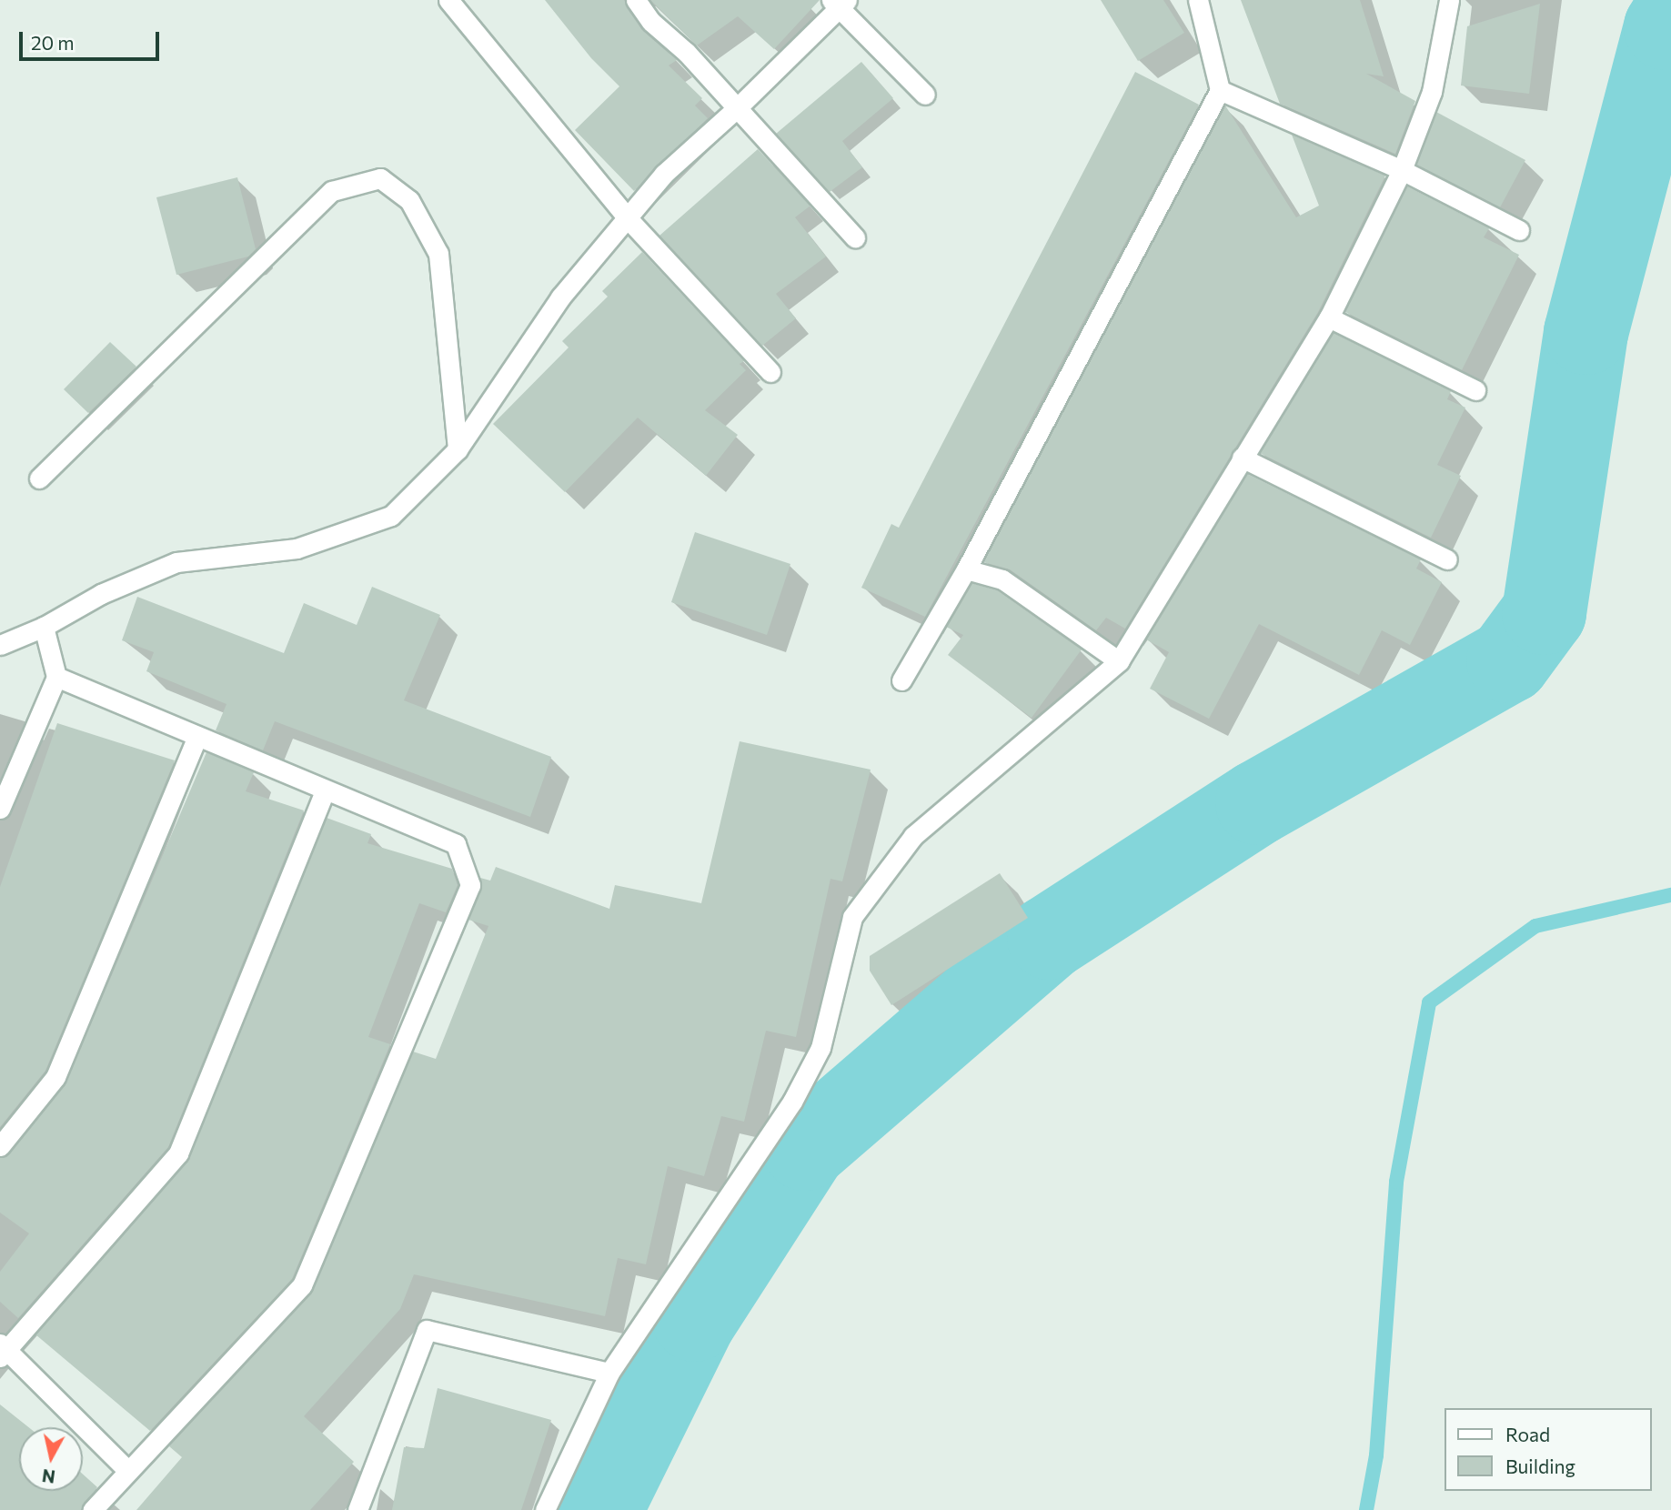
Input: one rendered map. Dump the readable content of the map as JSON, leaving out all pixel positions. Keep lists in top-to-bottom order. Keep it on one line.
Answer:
{"legend":["Road","Building"],"scale_bar":"20 m","north":"bottom"}
